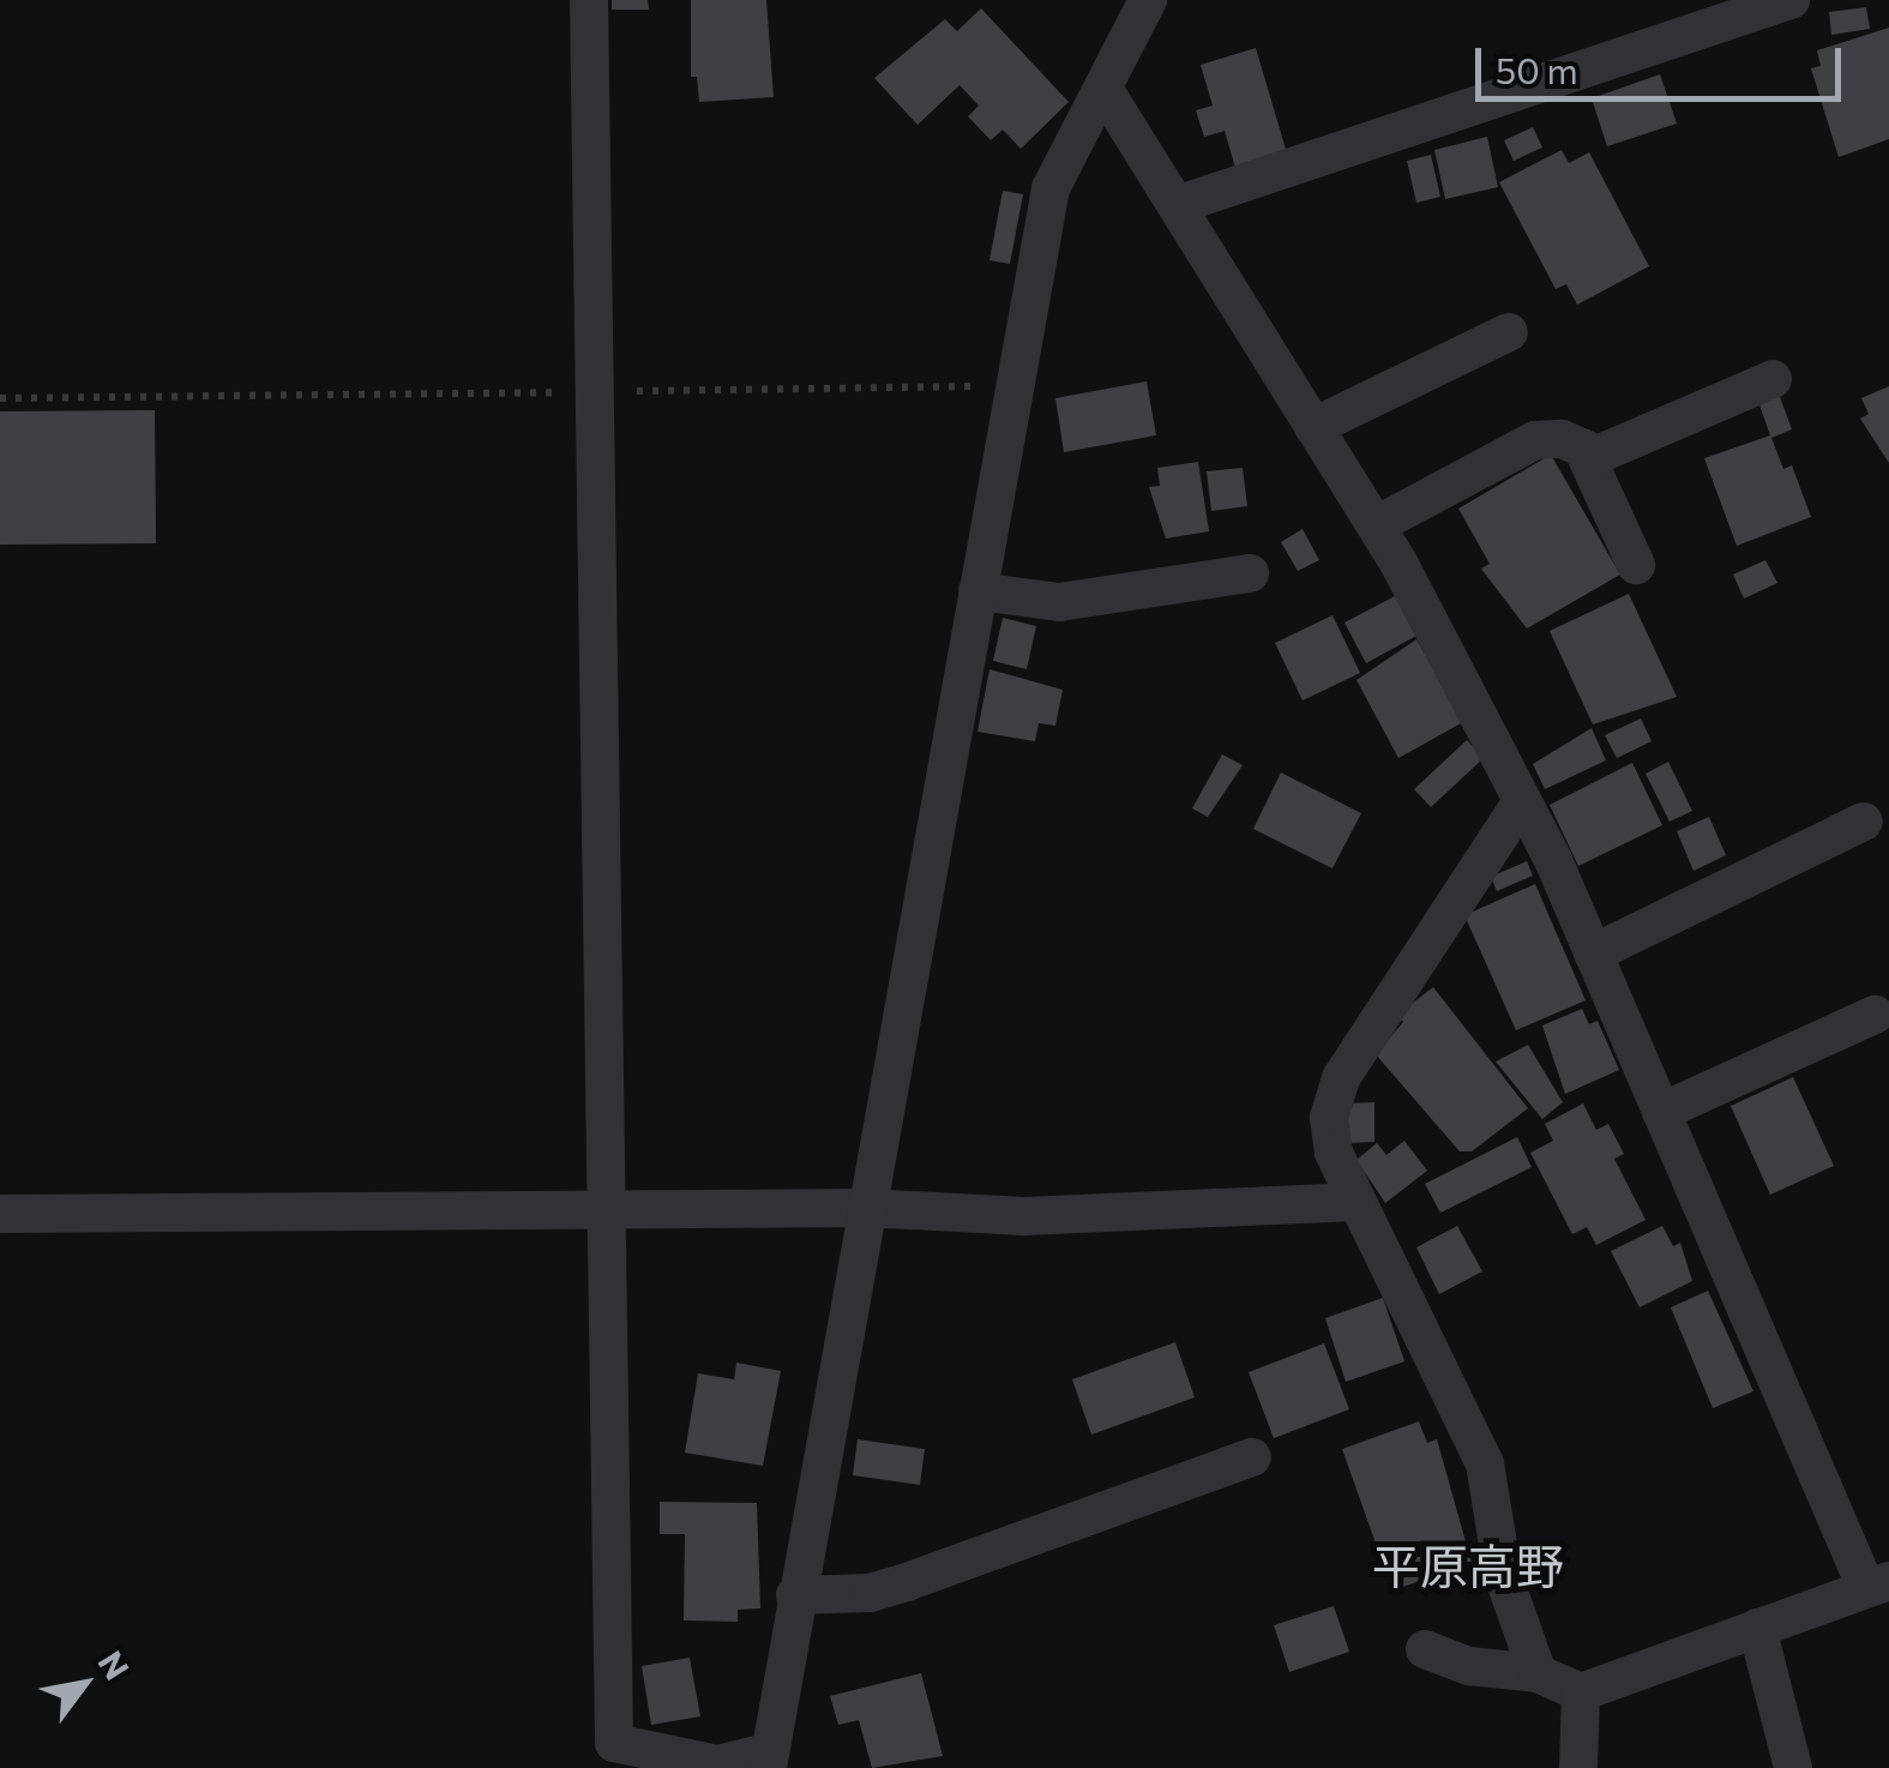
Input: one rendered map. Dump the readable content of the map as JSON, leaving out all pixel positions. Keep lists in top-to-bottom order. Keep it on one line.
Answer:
{"districts":["平原高野"],"scale_bar":"50 m","north":"top right"}
